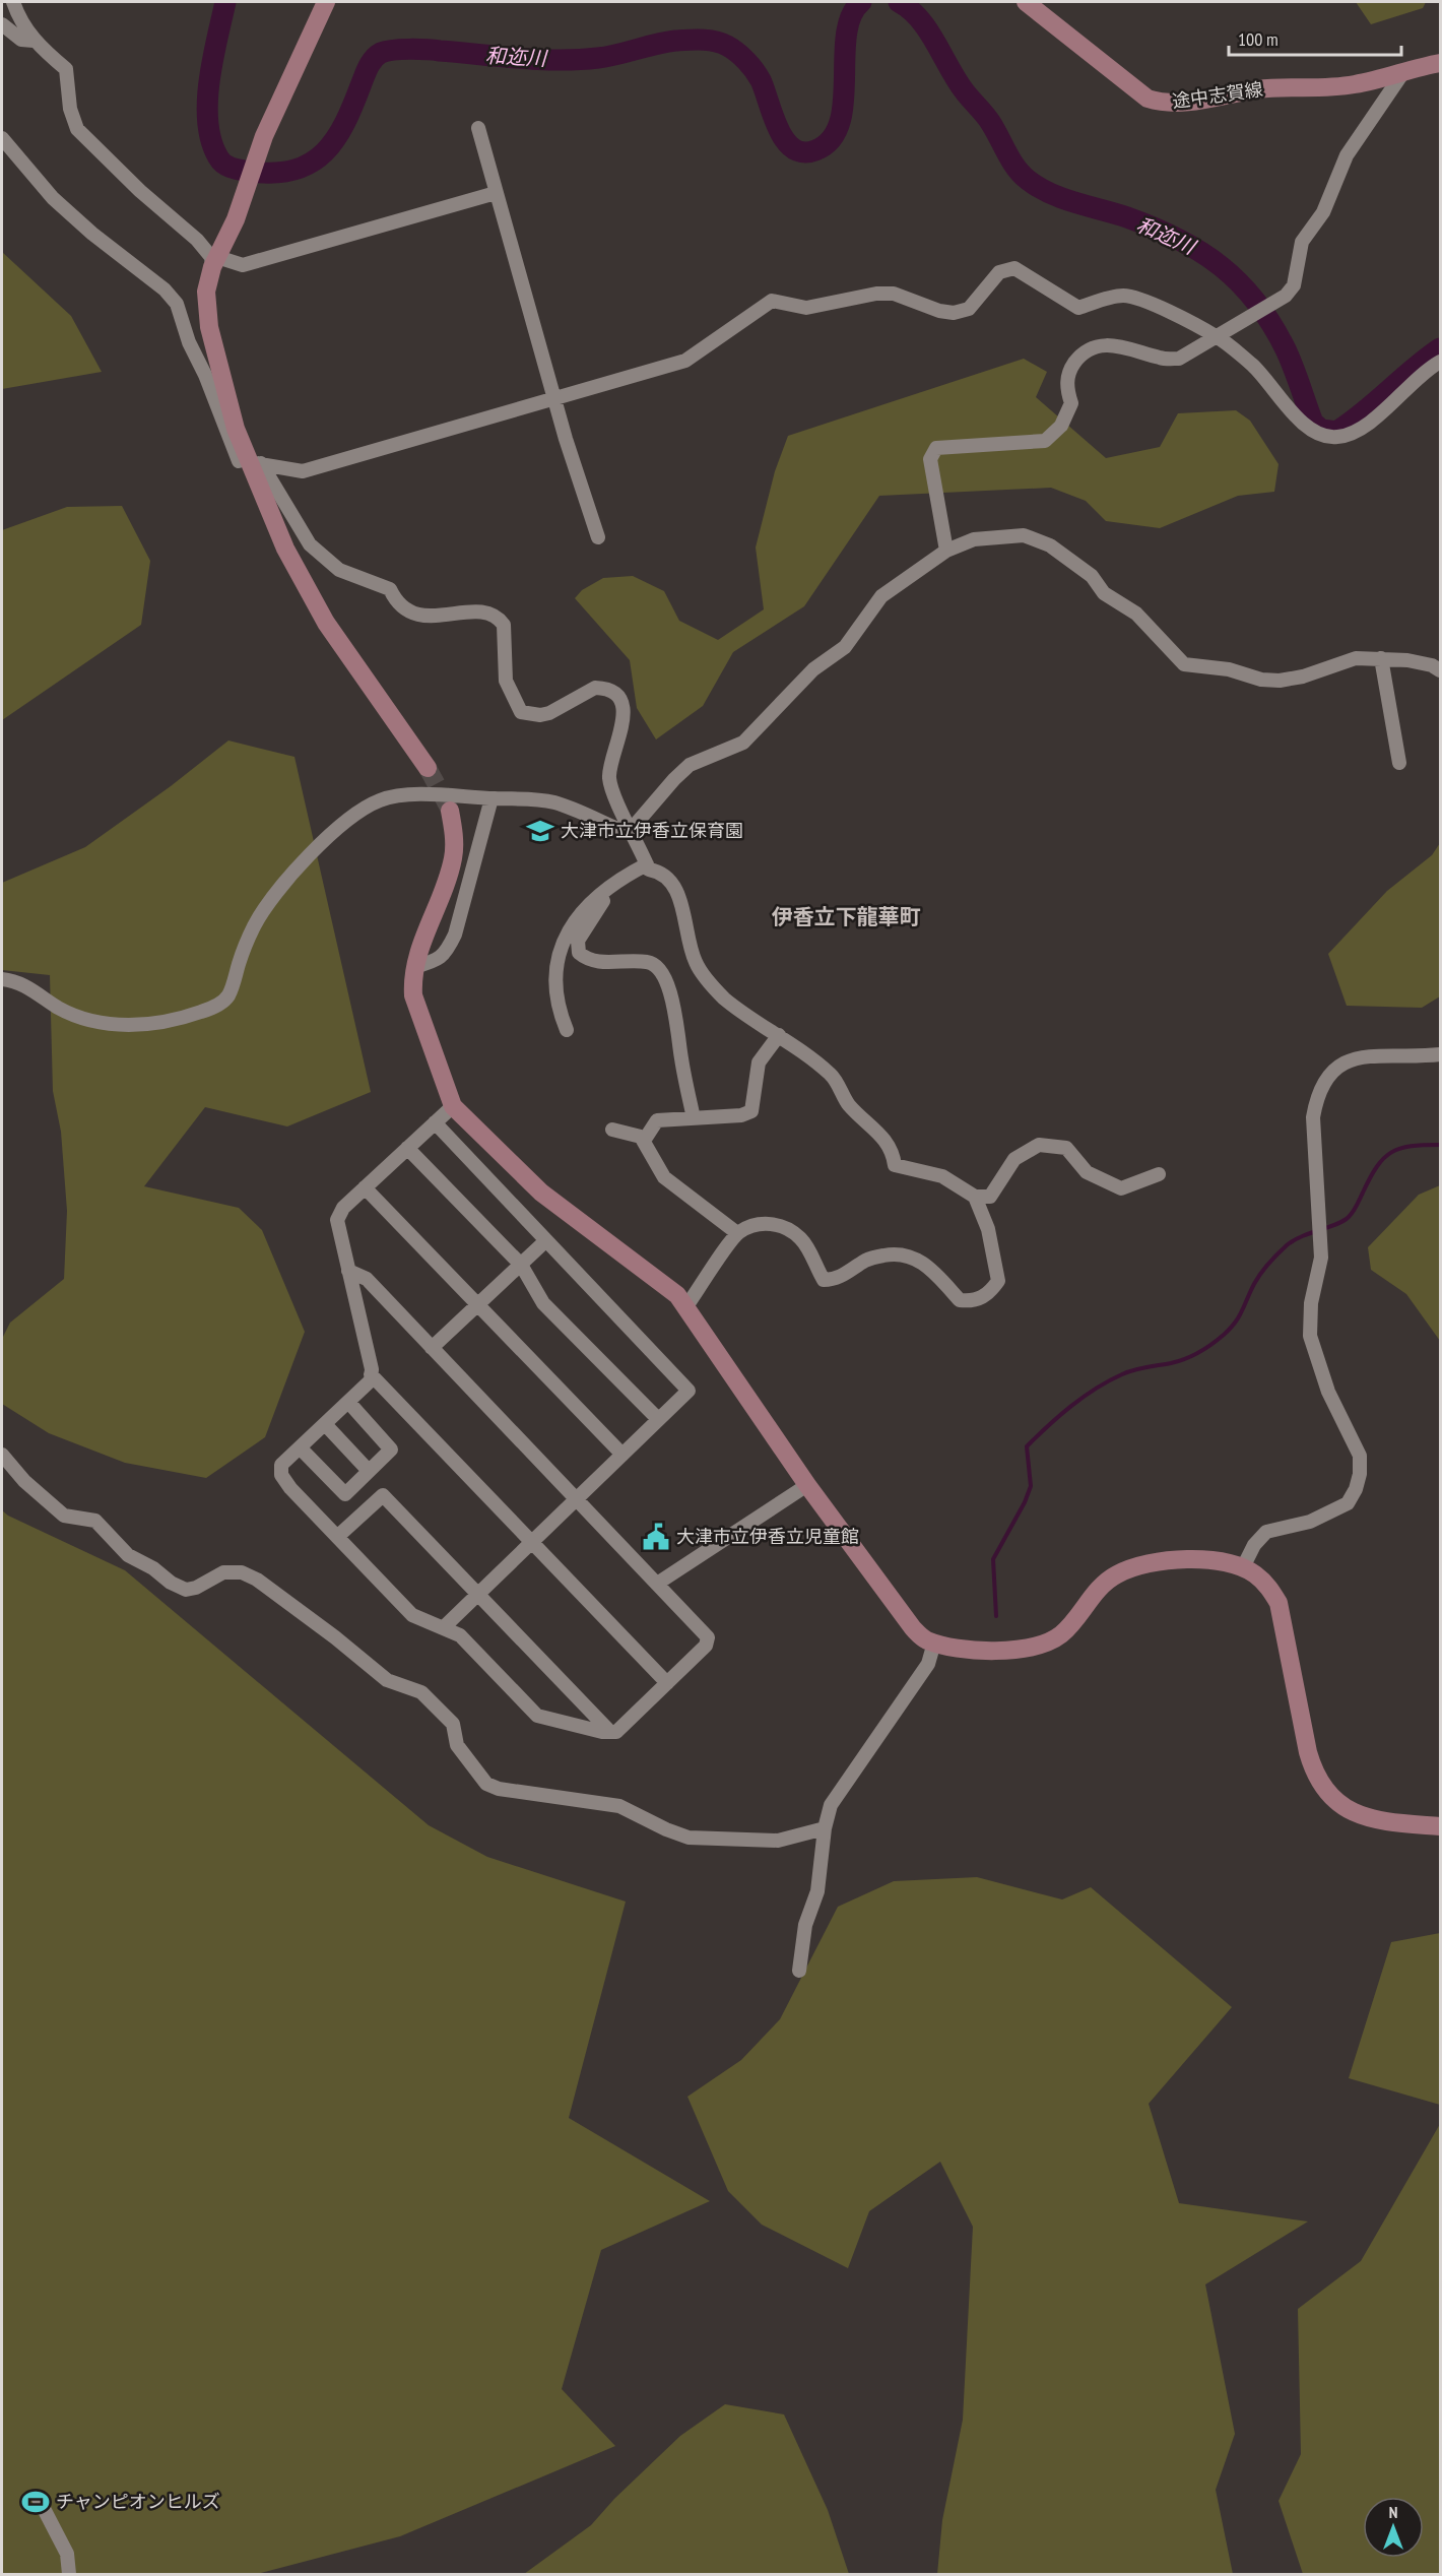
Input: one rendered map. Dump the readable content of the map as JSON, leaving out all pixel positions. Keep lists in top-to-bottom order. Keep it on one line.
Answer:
{"streets":{"street":["途中志賀線"]},"districts":["伊香立下龍華町"],"water":["和迩川"],"places":{"school or university":["大津市立伊香立保育園"],"public building":["大津市立伊香立児童館"],"sports":["チャンピオンヒルズ"]},"scale_bar":"100 m","north":"top"}
